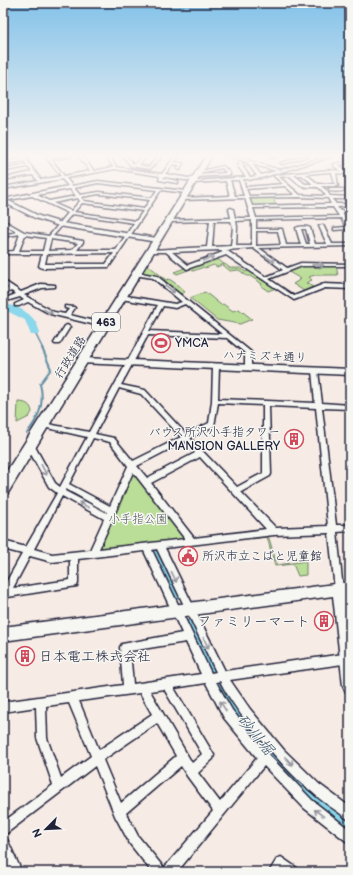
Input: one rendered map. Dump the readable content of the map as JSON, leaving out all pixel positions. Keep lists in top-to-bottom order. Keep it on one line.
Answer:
{"streets":{"highway":["463","行政道路"],"street":["ハナミズキ通り"]},"crossings":[["ハナミズキ通り","行政道路"]],"water":["砂川堀"],"parks":["小手指公園"],"places":{"sports":["YMCA"],"building":["バウス所沢小手指タワー MANSION GALLERY","ファミリーマート","日本電工株式会社"],"public building":["所沢市立こばと児童館"]},"north":"bottom left"}
